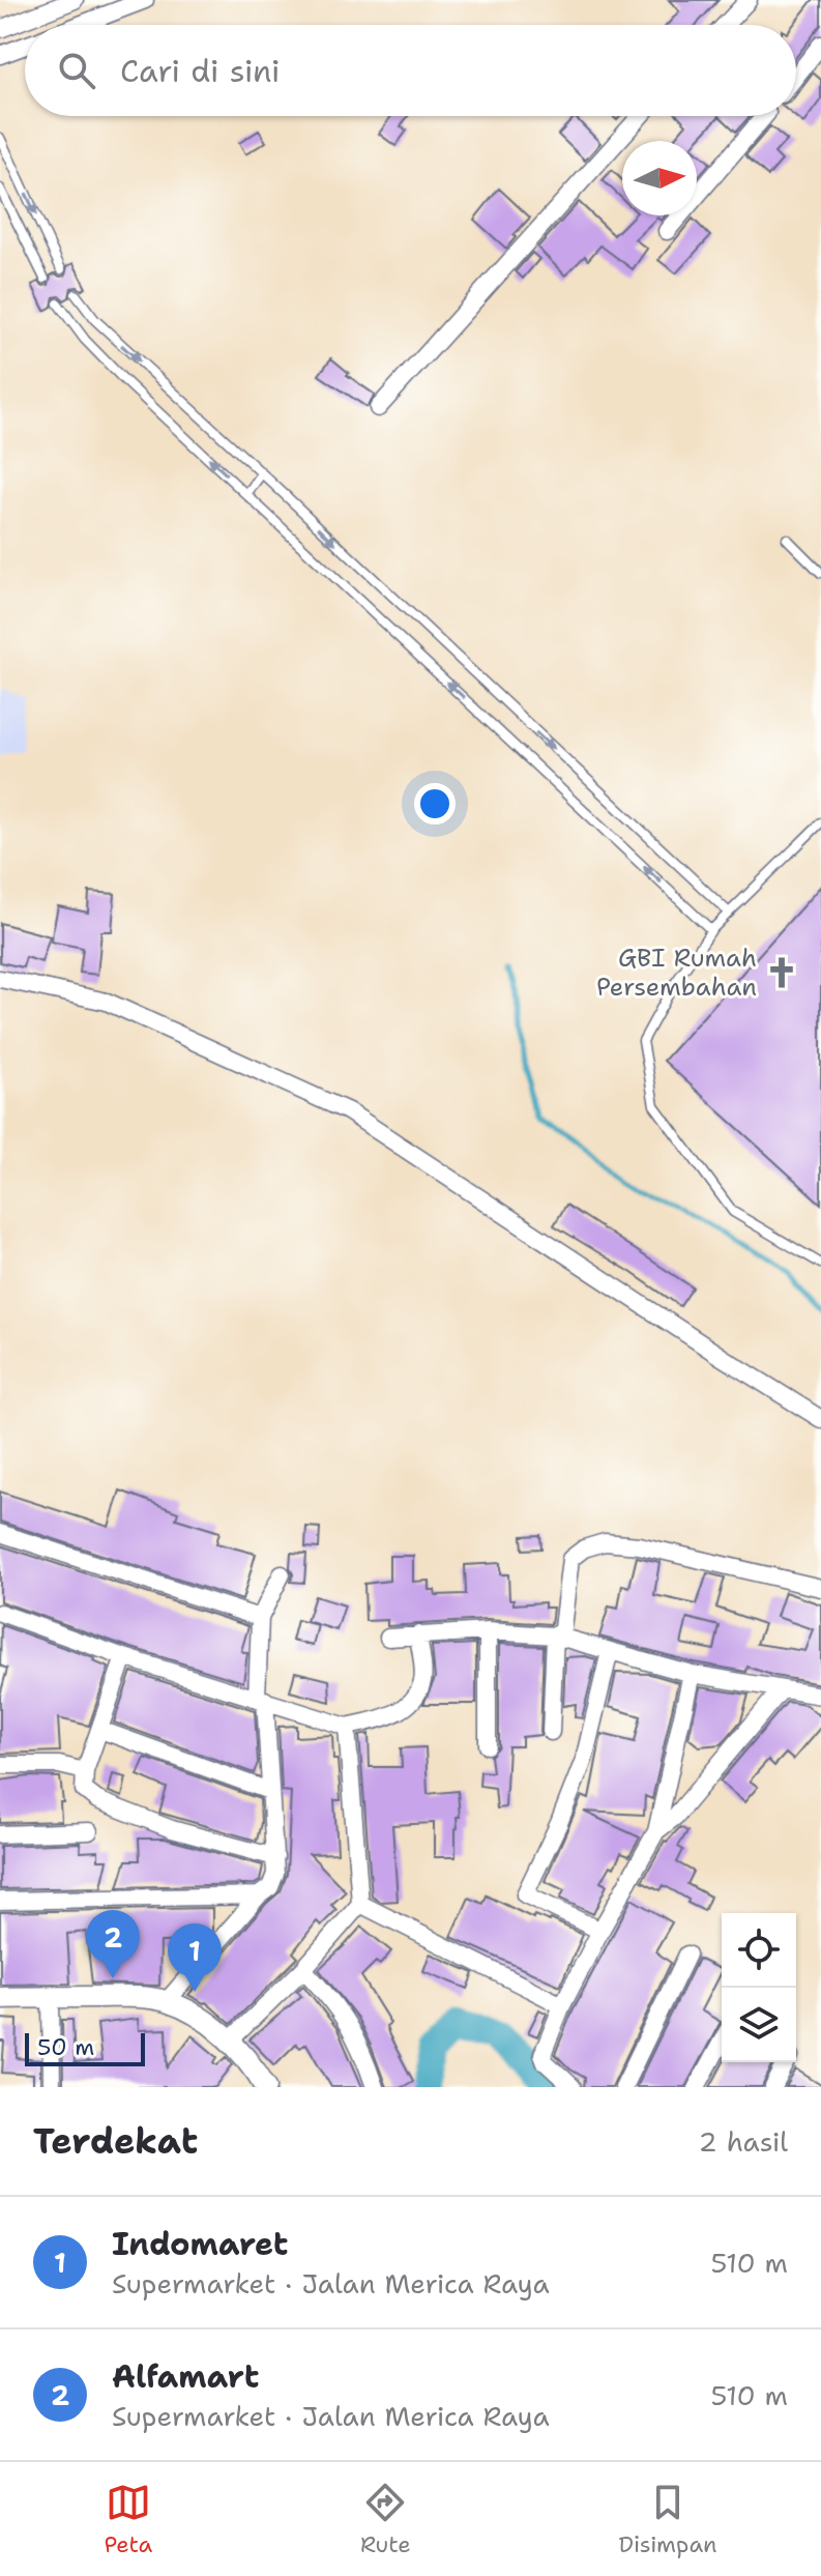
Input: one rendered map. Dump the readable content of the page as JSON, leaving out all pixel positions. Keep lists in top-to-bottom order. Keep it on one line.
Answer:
{"places":{"church":["GBI Rumah Persembahan"]},"scale_bar":"50 m","north":"right","page":{"search":"Cari di sini","pins":["2","1"],"scale":"50 m","heading":["Terdekat","2 hasil"],"list":[{"mark":"1","name":"Indomaret","note":"Supermarket · Jalan Merica Raya","value":"510 m"},{"mark":"2","name":"Alfamart","note":"Supermarket · Jalan Merica Raya","value":"510 m"}],"nav":["Peta","Rute","Disimpan"]}}
